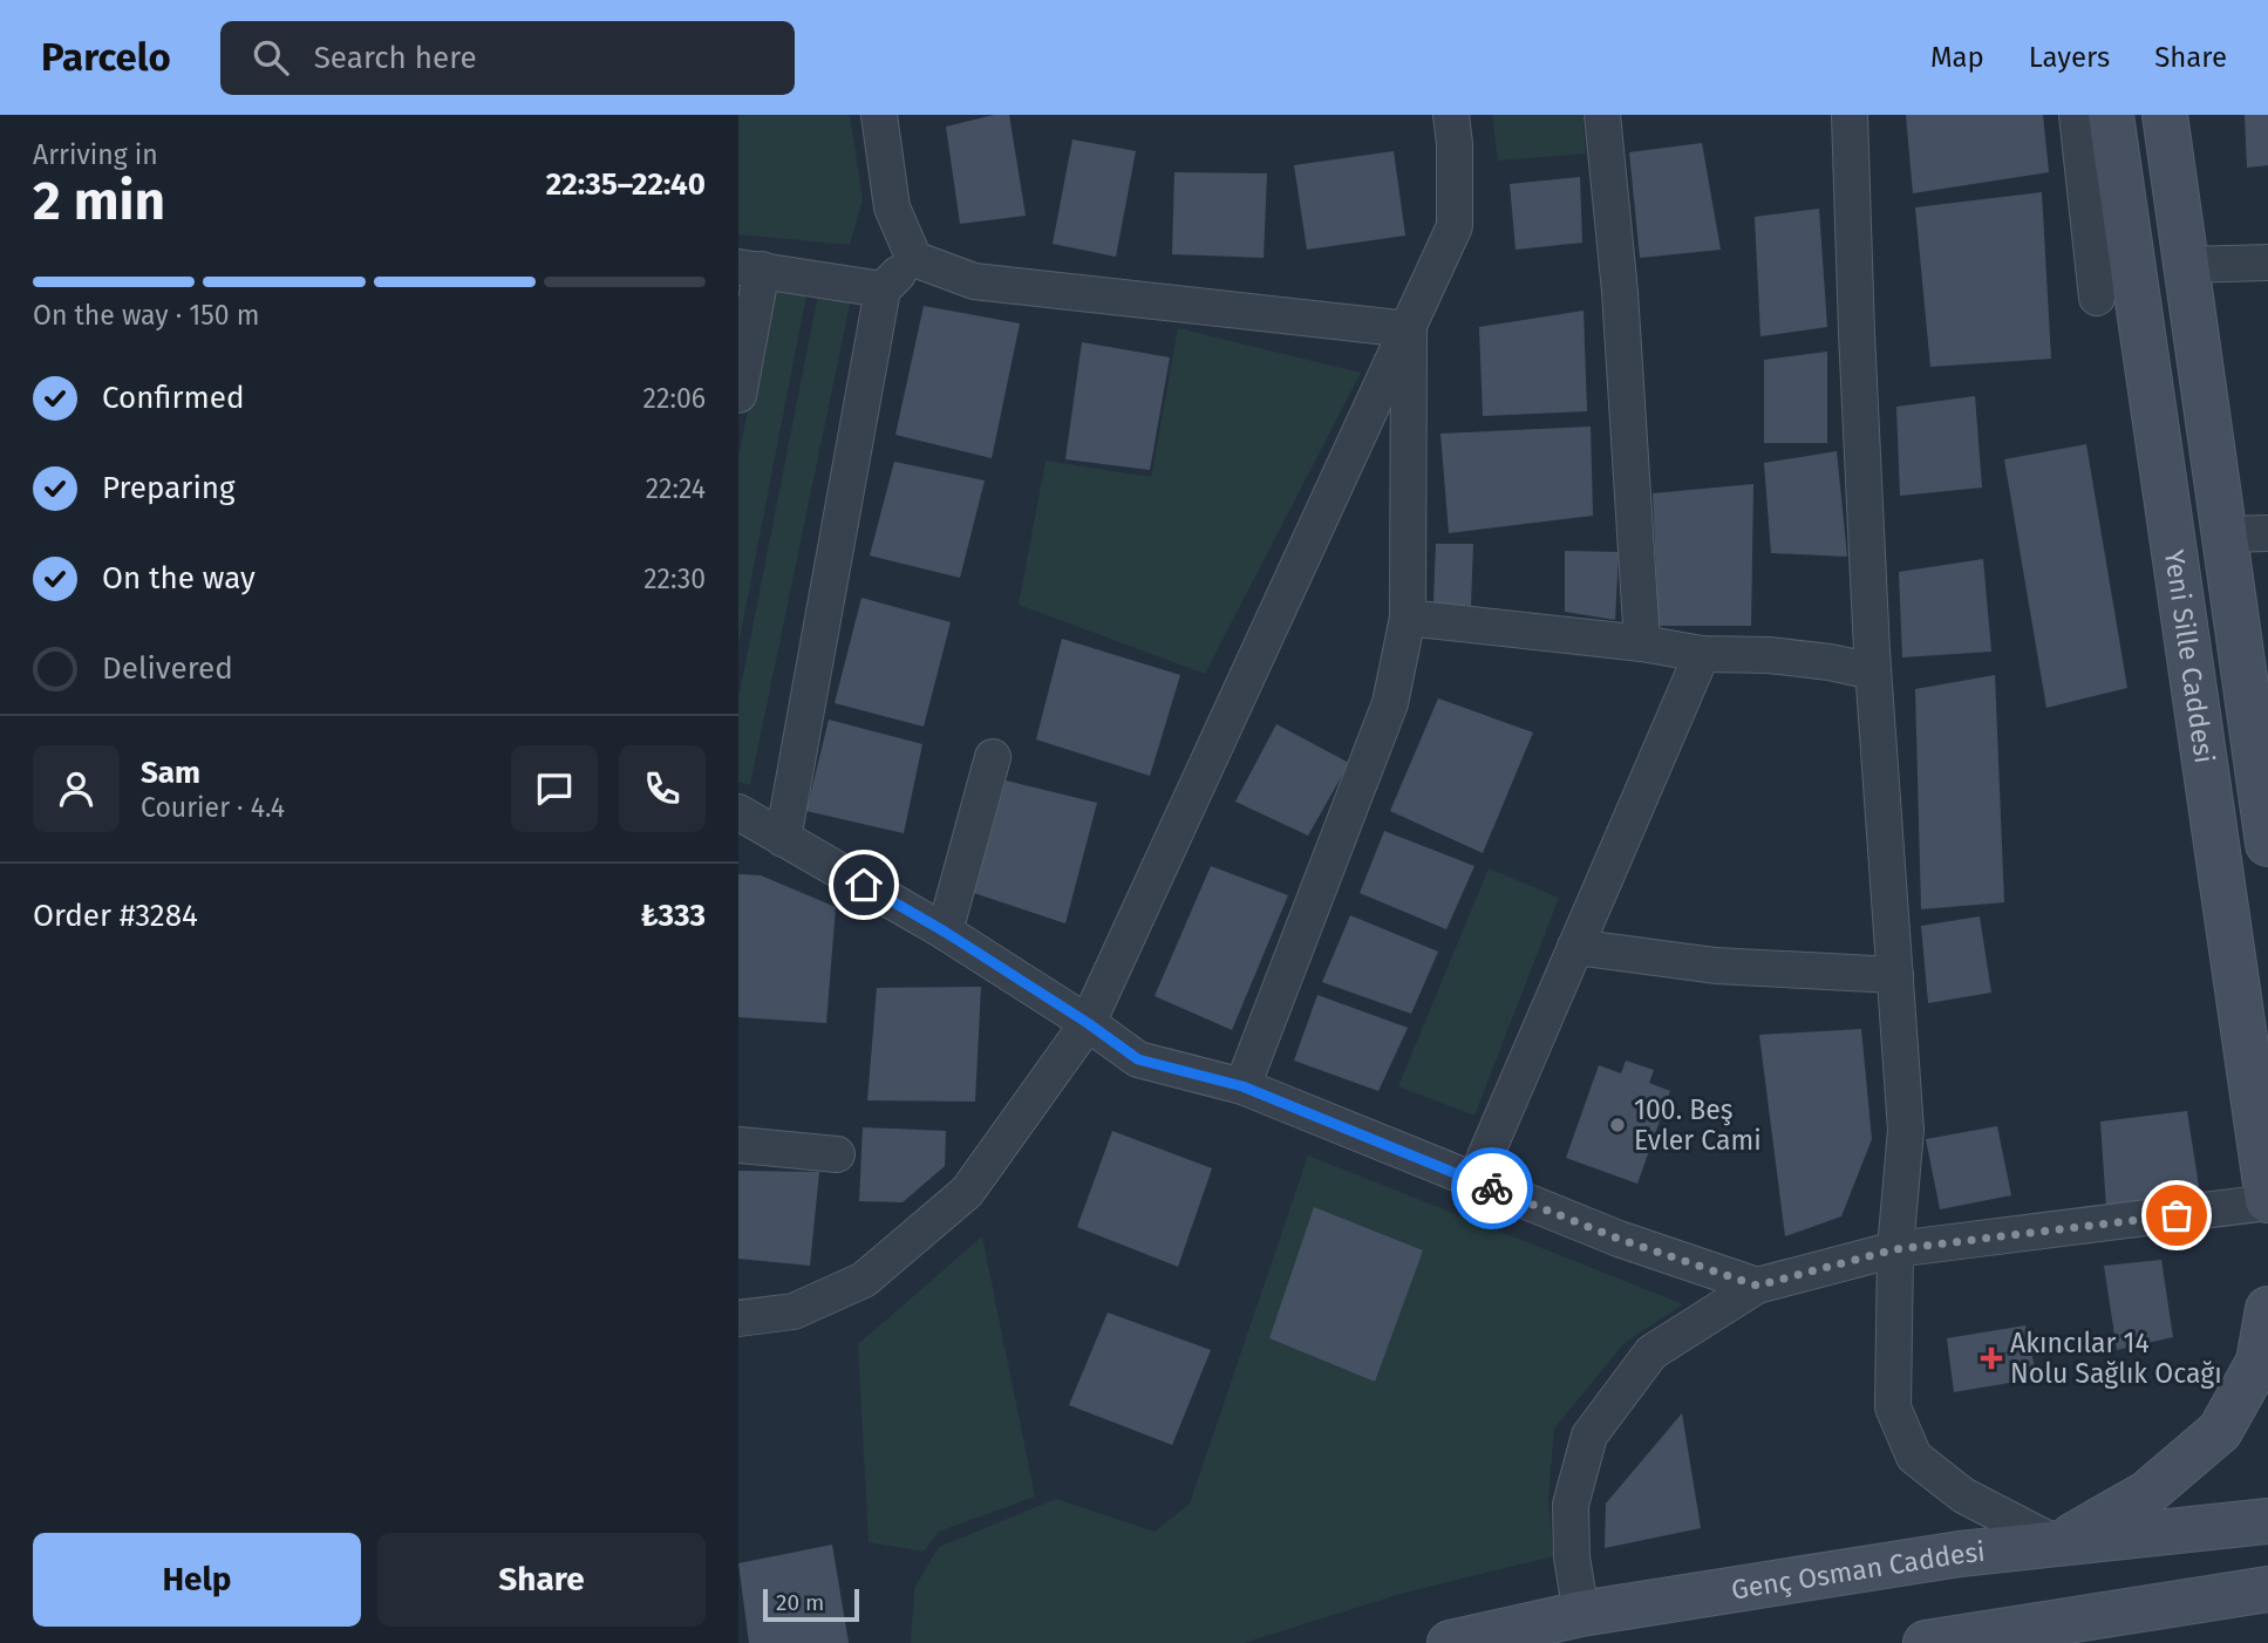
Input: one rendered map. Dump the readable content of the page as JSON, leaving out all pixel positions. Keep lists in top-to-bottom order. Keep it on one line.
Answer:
{"streets":{"main road":["Yeni Sille Caddesi","Genç Osman Caddesi"]},"places":{"other":["100. Beş Evler Cami"],"health":["Akıncılar 14 Nolu Sağlık Ocağı"]},"scale_bar":"20 m","page":{"header":"Parcelo","search":"Search here","nav":["Map","Layers","Share"],"heading":["2 min","Arriving in","22:35–22:40"],"panel":["Sam","Courier · 4.4","Order #3284","₺333"],"bar":"On the way · 150 m","list":[["Confirmed","22:06"],["Preparing","22:24"],["On the way","22:30"],"Delivered"],"buttons":["Help","Share"],"scale":"20 m"}}
